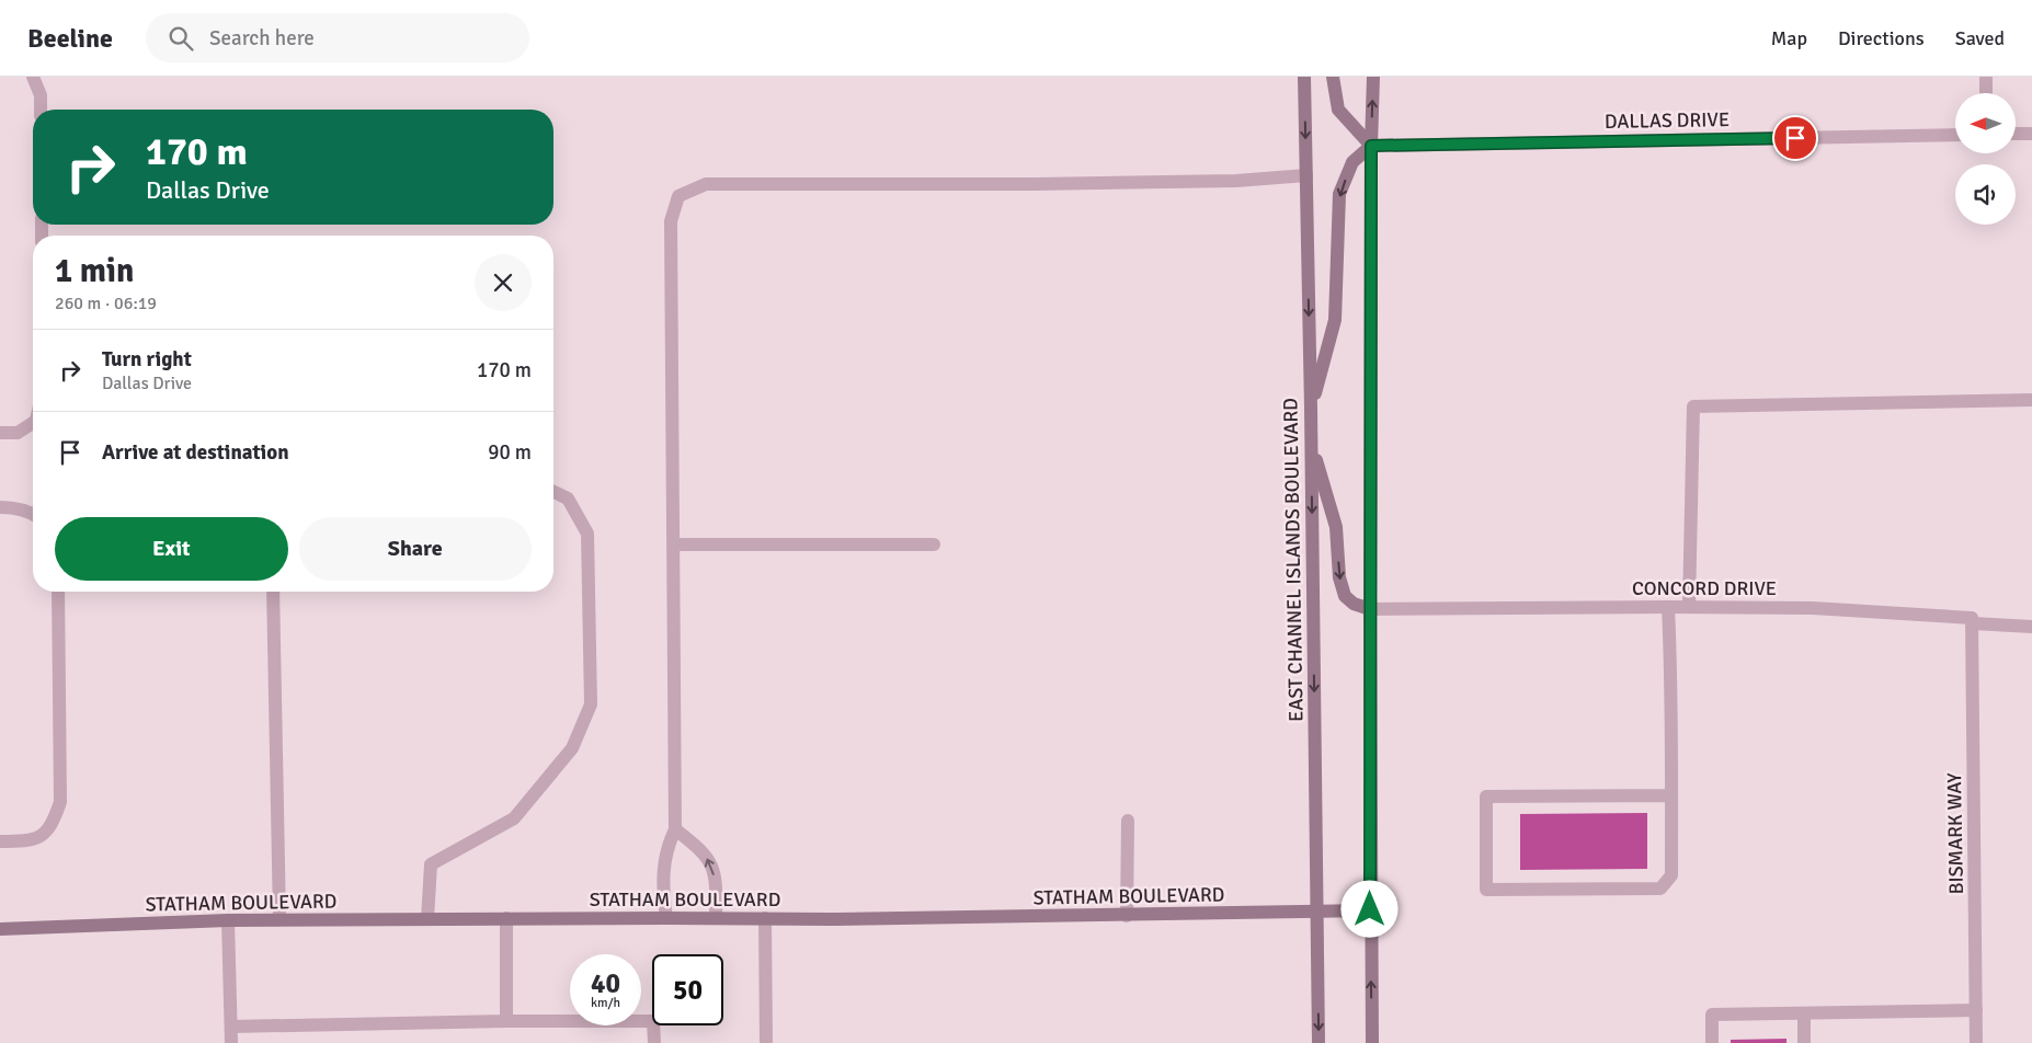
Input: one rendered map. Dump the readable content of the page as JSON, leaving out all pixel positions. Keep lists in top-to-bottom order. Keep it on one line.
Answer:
{"streets":{"main road":["EAST CHANNEL ISLANDS BOULEVARD","STATHAM BOULEVARD"],"street":["DALLAS DRIVE","CONCORD DRIVE","BISMARK WAY"]},"crossings":[["EAST CHANNEL ISLANDS BOULEVARD","STATHAM BOULEVARD"],["CONCORD DRIVE","BISMARK WAY"]],"north":"left","page":{"header":"Beeline","search":"Search here","nav":["Map","Directions","Saved"],"turn":["170 m","Dallas Drive"],"heading":["1 min","260 m · 06:19"],"list":[{"name":"Turn right","note":"Dallas Drive","value":"170 m"},{"name":"Arrive at destination","value":"90 m"}],"buttons":["Exit","Share"],"speed":"40 km/h","limit":"50"}}
